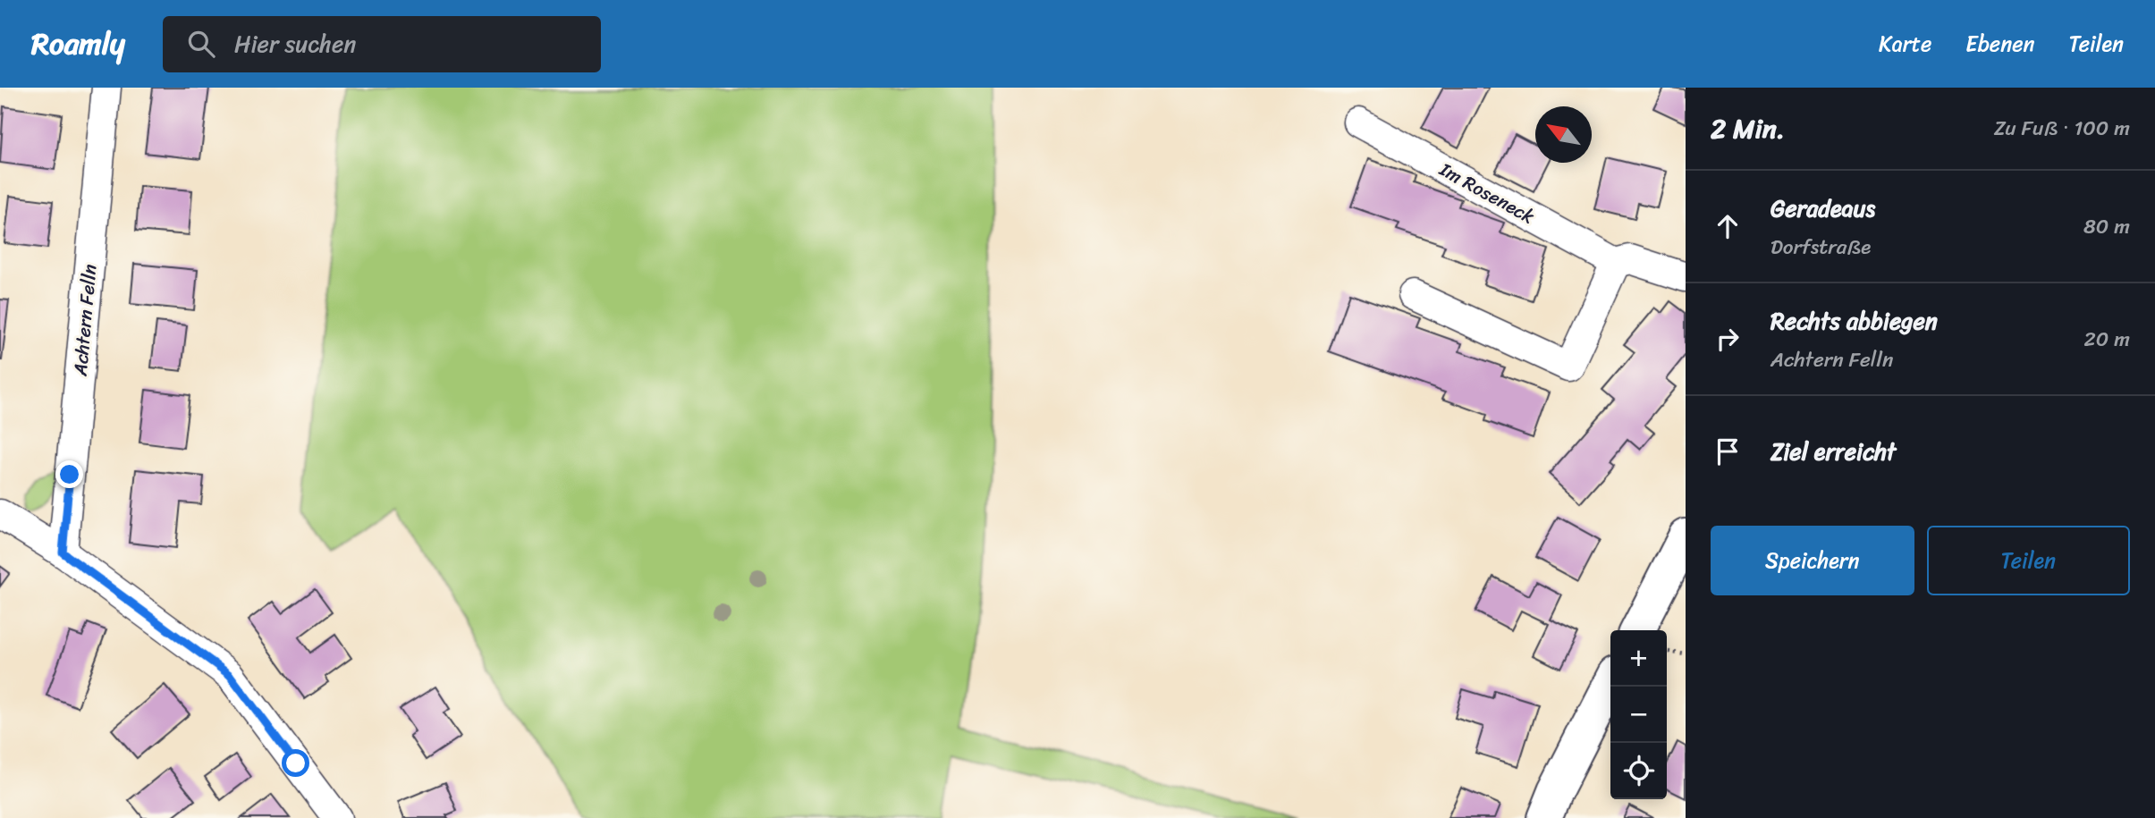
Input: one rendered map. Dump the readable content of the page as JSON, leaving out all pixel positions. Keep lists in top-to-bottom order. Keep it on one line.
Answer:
{"streets":{"street":["Im Roseneck","Achtern Felln"]},"north":"top left","page":{"header":"Roamly","search":"Hier suchen","nav":["Karte","Ebenen","Teilen"],"heading":["2 Min.","Zu Fuß · 100 m"],"list":[["Geradeaus","Dorfstraße","80 m"],["Rechts abbiegen","Achtern Felln","20 m"],"Ziel erreicht"],"buttons":["Speichern","Teilen"],"map_buttons":["+","−"]}}
